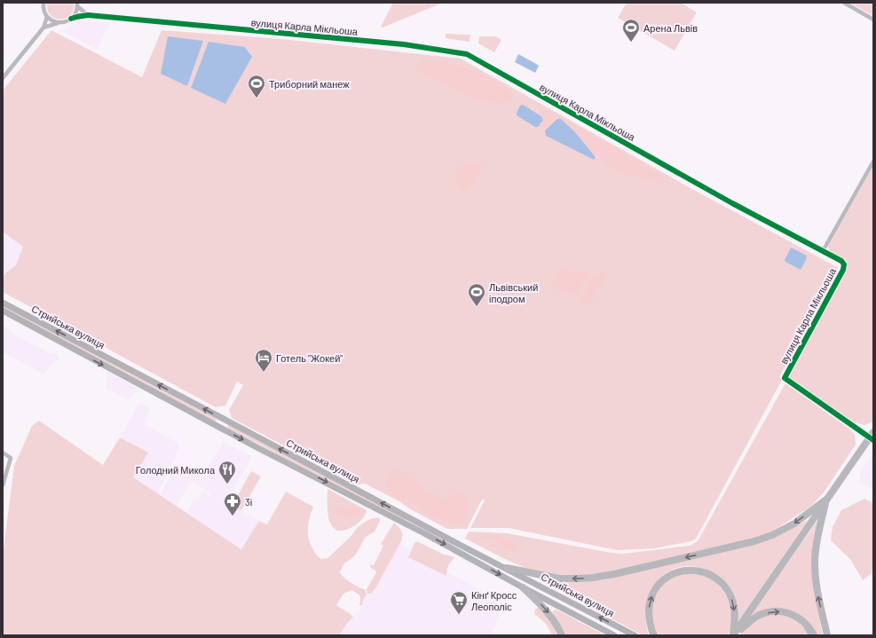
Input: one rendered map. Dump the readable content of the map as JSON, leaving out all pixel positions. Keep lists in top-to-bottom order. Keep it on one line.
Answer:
{"streets":{"main road":["Стрийська вулиця"],"street":["вулиця Карла Мікльоша"]},"places":{"sports":["Арена Львів","Триборний манеж","Львівський іподром"],"hotel":["Готель \"Жокей\""],"restaurant":["Голодний Микола"],"pharmacy":["3і"],"supermarket":["Кінґ Кросс Леополіс"]}}
